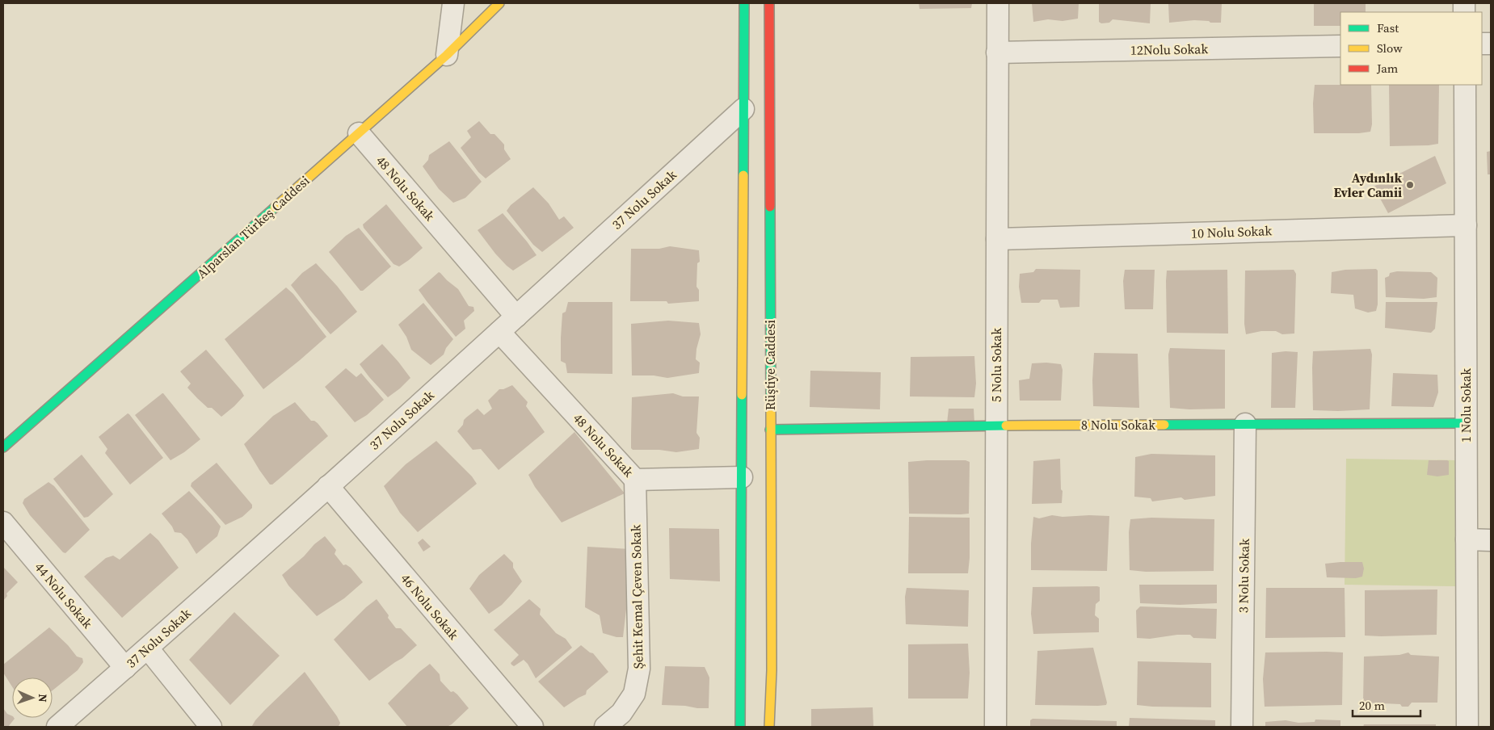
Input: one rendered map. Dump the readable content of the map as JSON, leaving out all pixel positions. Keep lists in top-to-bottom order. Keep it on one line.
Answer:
{"streets":{"street":["12Nolu Sokak","48 Nolu Sokak","37 Nolu Sokak","Alparslan Türkeş Caddesi","10 Nolu Sokak","Rüştiye Caddesi","5 Nolu Sokak","1 Nolu Sokak","8 Nolu Sokak","3 Nolu Sokak","44 Nolu Sokak","Şehit Kemal Çeven Sokak","46 Nolu Sokak"]},"crossings":[["12Nolu Sokak","5 Nolu Sokak"],["48 Nolu Sokak","37 Nolu Sokak"],["48 Nolu Sokak","Alparslan Türkeş Caddesi"],["48 Nolu Sokak","Rüştiye Caddesi"],["48 Nolu Sokak","Şehit Kemal Çeven Sokak"],["37 Nolu Sokak","Rüştiye Caddesi"],["37 Nolu Sokak","44 Nolu Sokak"],["37 Nolu Sokak","46 Nolu Sokak"],["10 Nolu Sokak","5 Nolu Sokak"],["10 Nolu Sokak","1 Nolu Sokak"],["Rüştiye Caddesi","8 Nolu Sokak"],["5 Nolu Sokak","8 Nolu Sokak"],["1 Nolu Sokak","8 Nolu Sokak"],["8 Nolu Sokak","3 Nolu Sokak"]],"places":["Aydınlık Evler Camii"],"legend":["Fast","Slow","Jam"],"scale_bar":"20 m","north":"right"}
